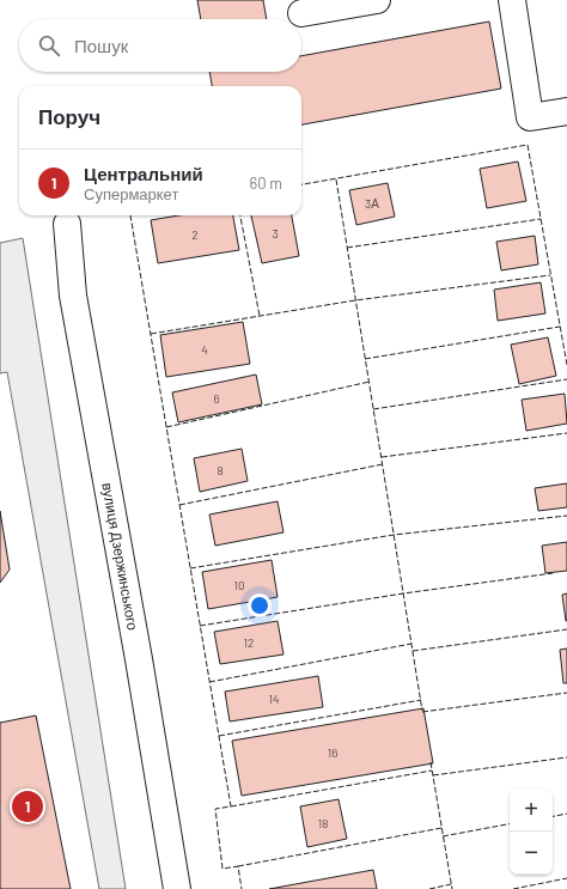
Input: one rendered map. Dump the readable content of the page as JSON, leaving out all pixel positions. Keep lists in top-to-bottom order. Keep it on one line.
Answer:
{"streets":{"street":["вулиця Дзержинського"]},"house_numbers":["3А","3","2","4","6","8","10","12","14","16","18"],"page":{"search":"Пошук","heading":"Поруч","list":[{"mark":"1","name":"Центральний","note":"Супермаркет","value":"60 m"}],"map_buttons":["+","−"],"pins":"1"}}
